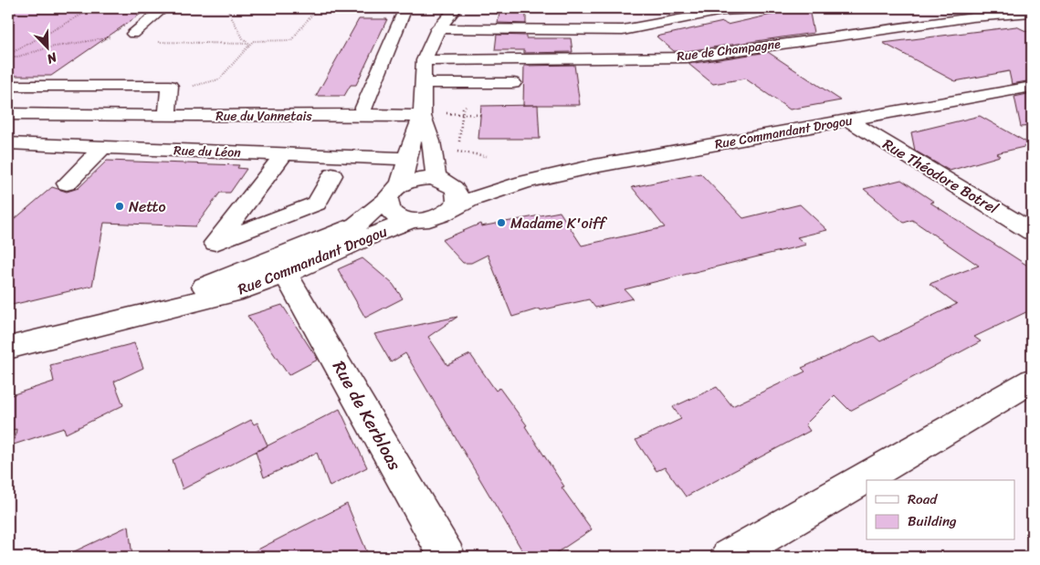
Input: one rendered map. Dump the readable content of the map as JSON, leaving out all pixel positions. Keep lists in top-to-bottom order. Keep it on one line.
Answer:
{"streets":{"street":["Rue de Champagne","Rue du Vannetais","Rue Commandant Drogou","Rue du Léon","Rue Théodore Botrel","Rue de Kerbloas"]},"crossings":[["Rue Commandant Drogou","Rue Théodore Botrel"],["Rue Commandant Drogou","Rue de Kerbloas"]],"places":["Netto","Madame K'oiff"],"legend":["Road","Building"],"north":"bottom right"}
